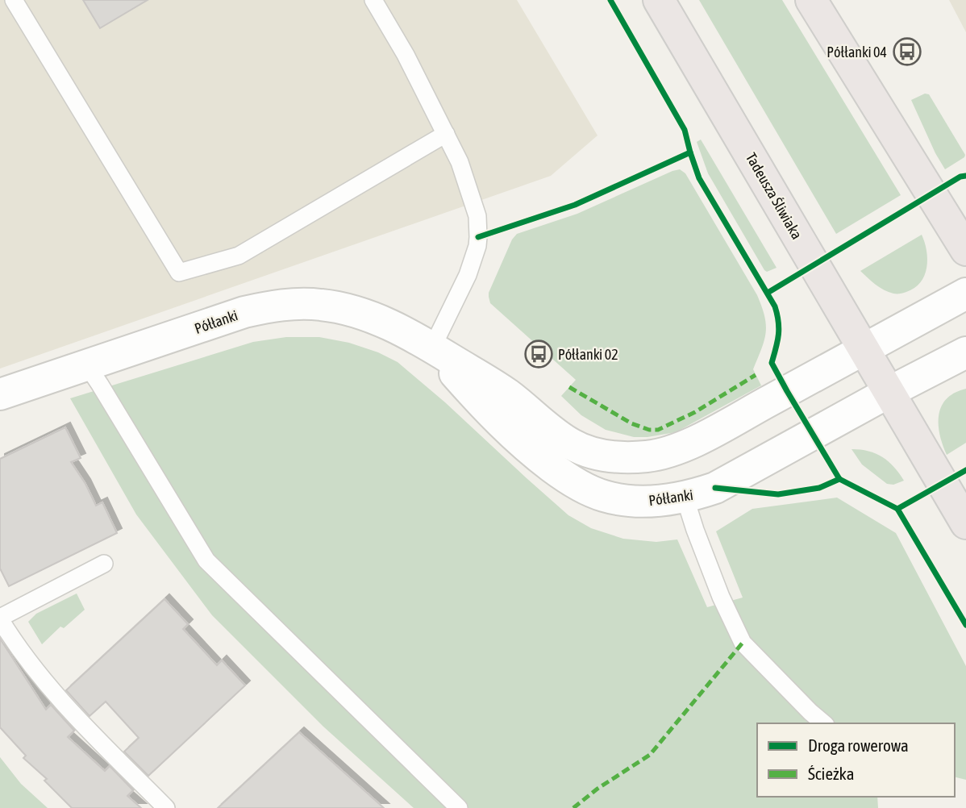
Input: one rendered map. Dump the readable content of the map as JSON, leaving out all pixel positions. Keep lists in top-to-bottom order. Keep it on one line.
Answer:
{"streets":{"main road":["Tadeusza Śliwiaka"],"street":["Półłanki"]},"crossings":[["Tadeusza Śliwiaka","Półłanki"]],"places":{"bus stop":["Półłanki 04","Półłanki 02"]},"legend":["Droga rowerowa","Ścieżka"]}
